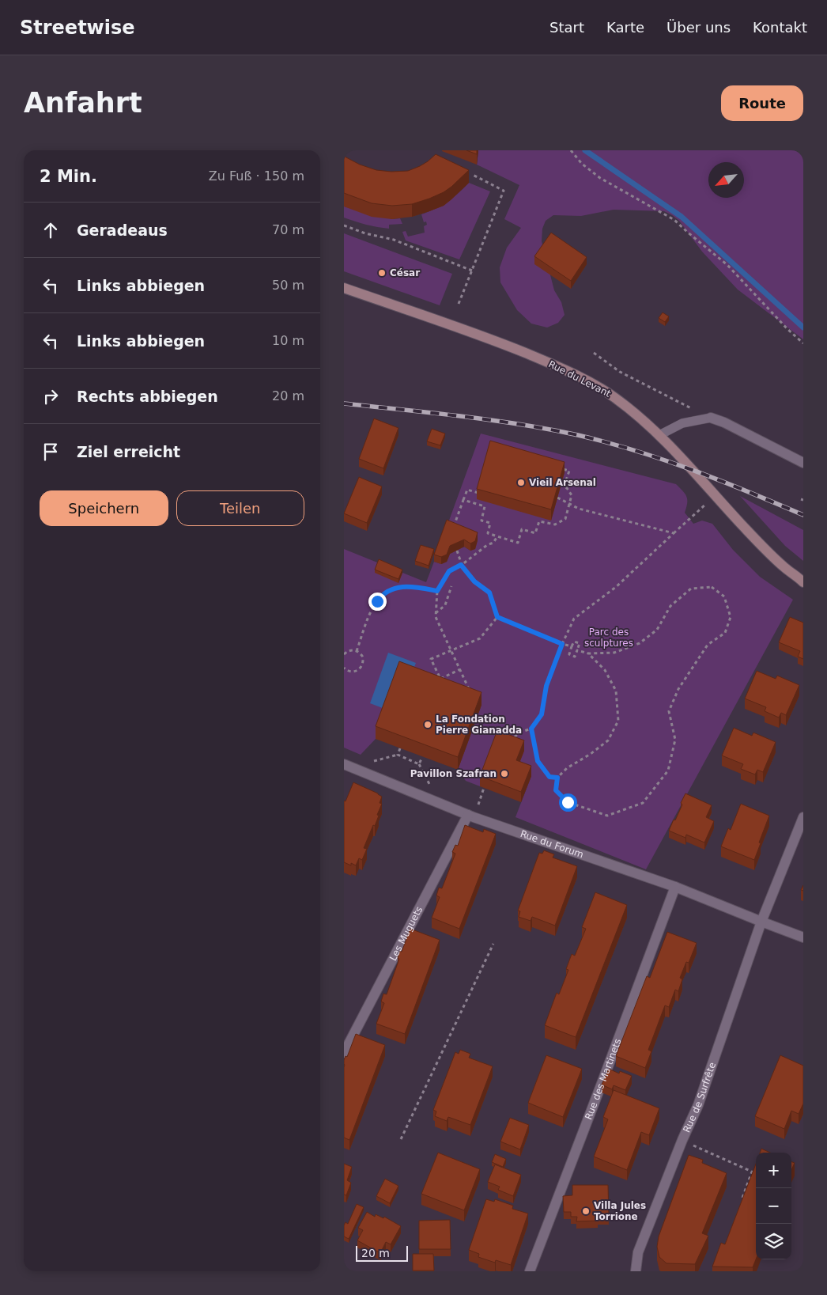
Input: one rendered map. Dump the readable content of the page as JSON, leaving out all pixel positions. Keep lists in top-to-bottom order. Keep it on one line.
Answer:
{"streets":{"street":["Rue du Levant","Rue du Forum","Les Muguets","Rue des Martinets","Rue de Surfrête"]},"crossings":[["Rue du Forum","Les Muguets"],["Rue du Forum","Rue des Martinets"],["Rue du Forum","Rue de Surfrête"]],"parks":["Parc des sculptures"],"places":["César","Vieil Arsenal","La Fondation Pierre Gianadda","Pavillon Szafran","Villa Jules Torrione"],"scale_bar":"20 m","north":"bottom left","page":{"header":"Streetwise","nav":["Start","Karte","Über uns","Kontakt"],"buttons":["Route",["Speichern","Teilen"]],"title":"Anfahrt","heading":["2 Min.","Zu Fuß · 150 m"],"list":[["Geradeaus","70 m"],["Links abbiegen","50 m"],["Links abbiegen","10 m"],["Rechts abbiegen","20 m"],"Ziel erreicht"],"map_buttons":["+","−"],"scale":"20 m"}}
